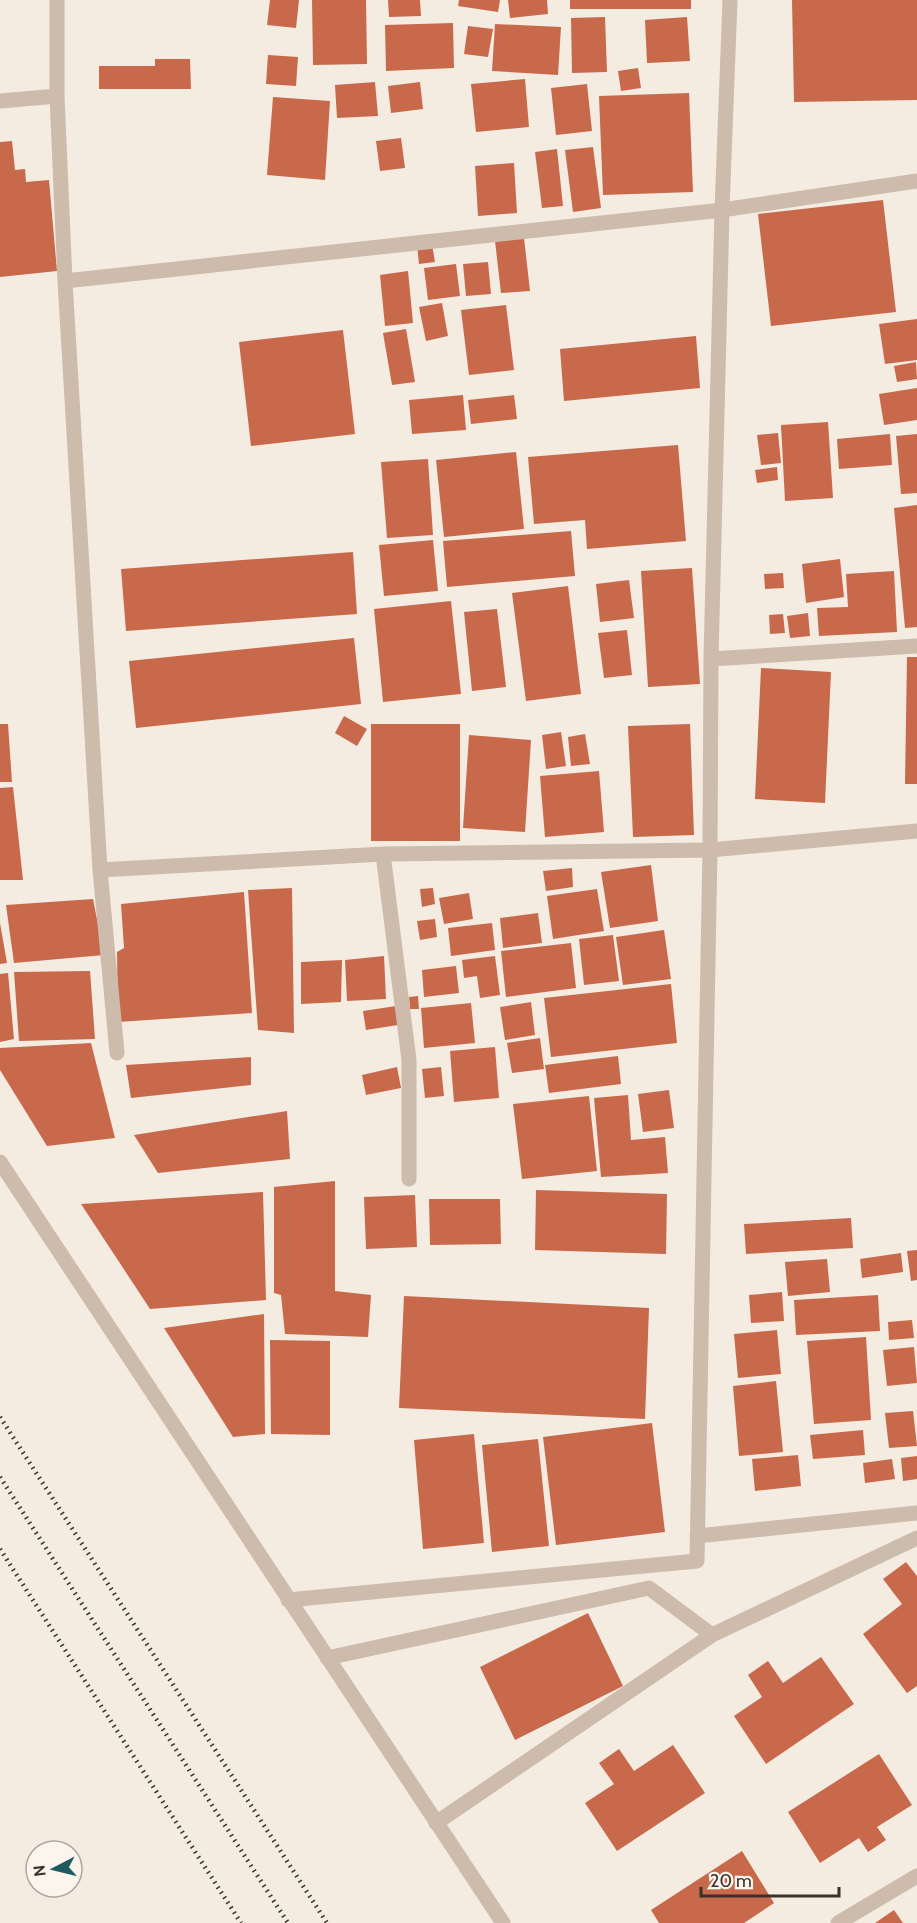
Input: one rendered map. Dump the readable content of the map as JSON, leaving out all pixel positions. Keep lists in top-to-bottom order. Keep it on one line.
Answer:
{"scale_bar":"20 m","north":"left"}
